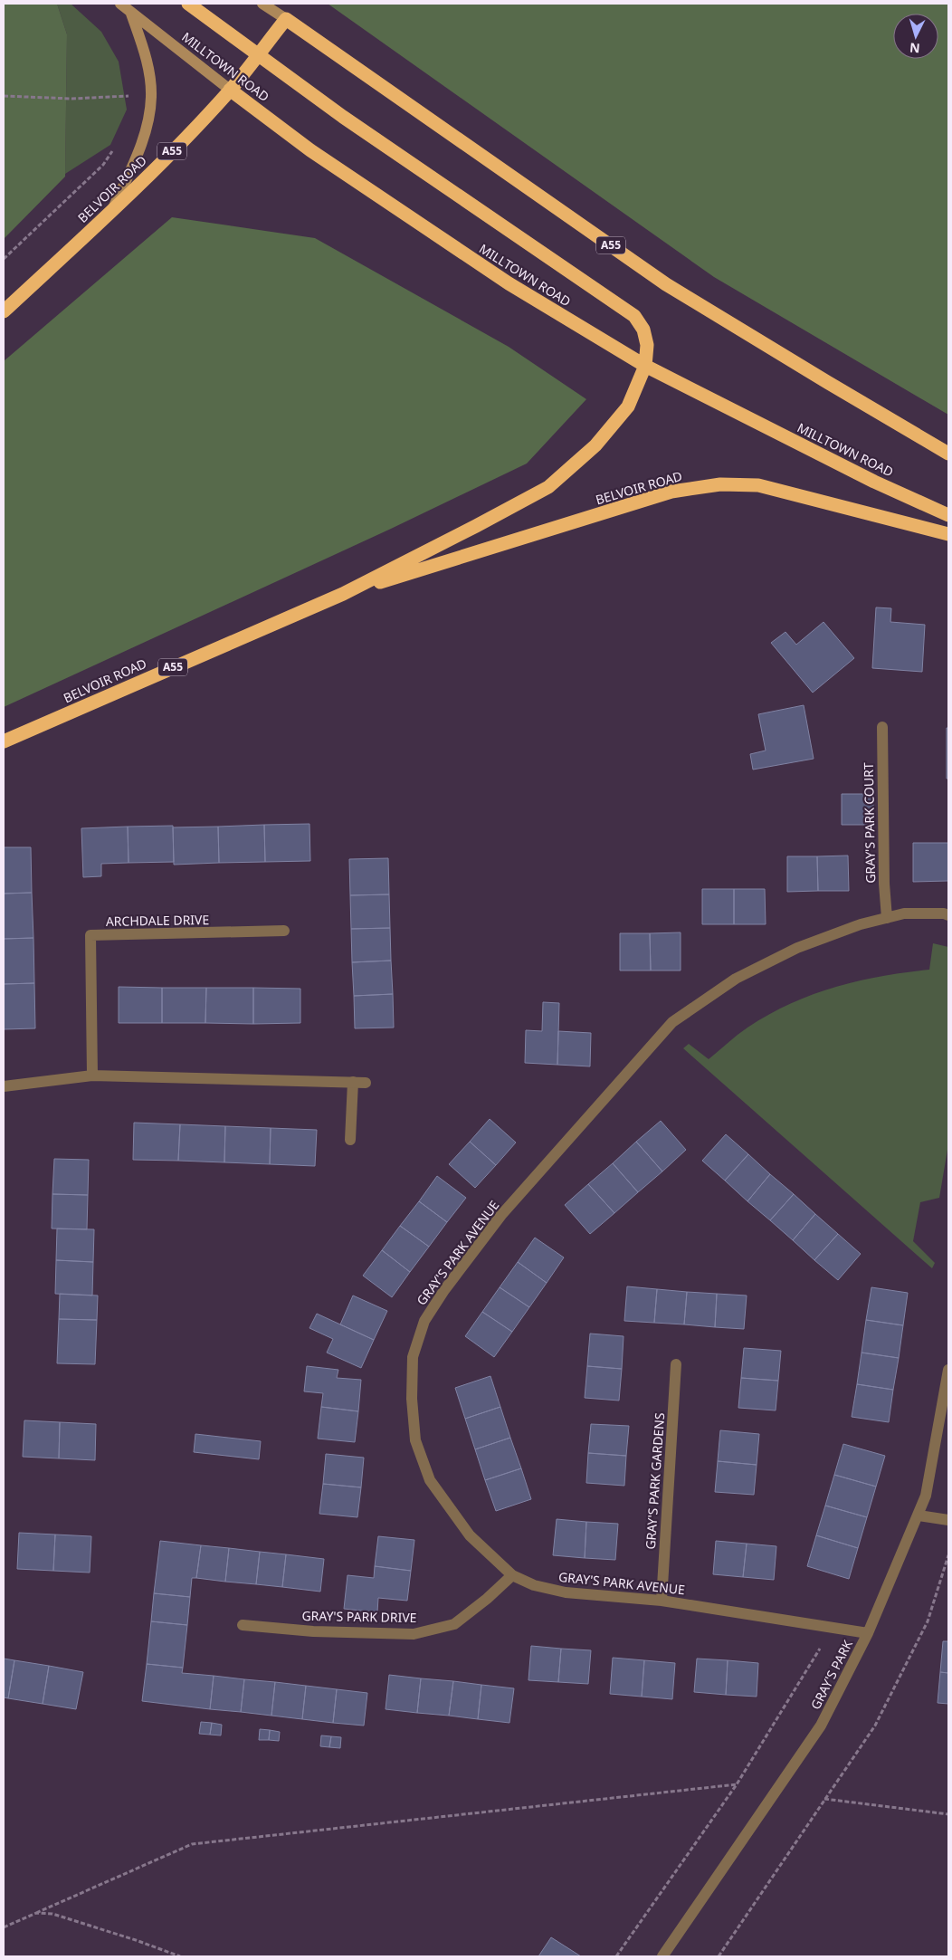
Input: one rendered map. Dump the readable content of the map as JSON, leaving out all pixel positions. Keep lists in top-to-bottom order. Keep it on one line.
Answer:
{"streets":{"highway":["MILLTOWN ROAD","A55","BELVOIR ROAD"],"street":["GRAY'S PARK COURT","ARCHDALE DRIVE","GRAY'S PARK AVENUE","GRAY'S PARK GARDENS","GRAY'S PARK DRIVE","GRAY'S PARK"]},"crossings":[["MILLTOWN ROAD","BELVOIR ROAD"],["A55","BELVOIR ROAD"],["GRAY'S PARK COURT","GRAY'S PARK AVENUE"],["GRAY'S PARK AVENUE","GRAY'S PARK GARDENS"],["GRAY'S PARK AVENUE","GRAY'S PARK DRIVE"],["GRAY'S PARK AVENUE","GRAY'S PARK"]],"north":"bottom"}
